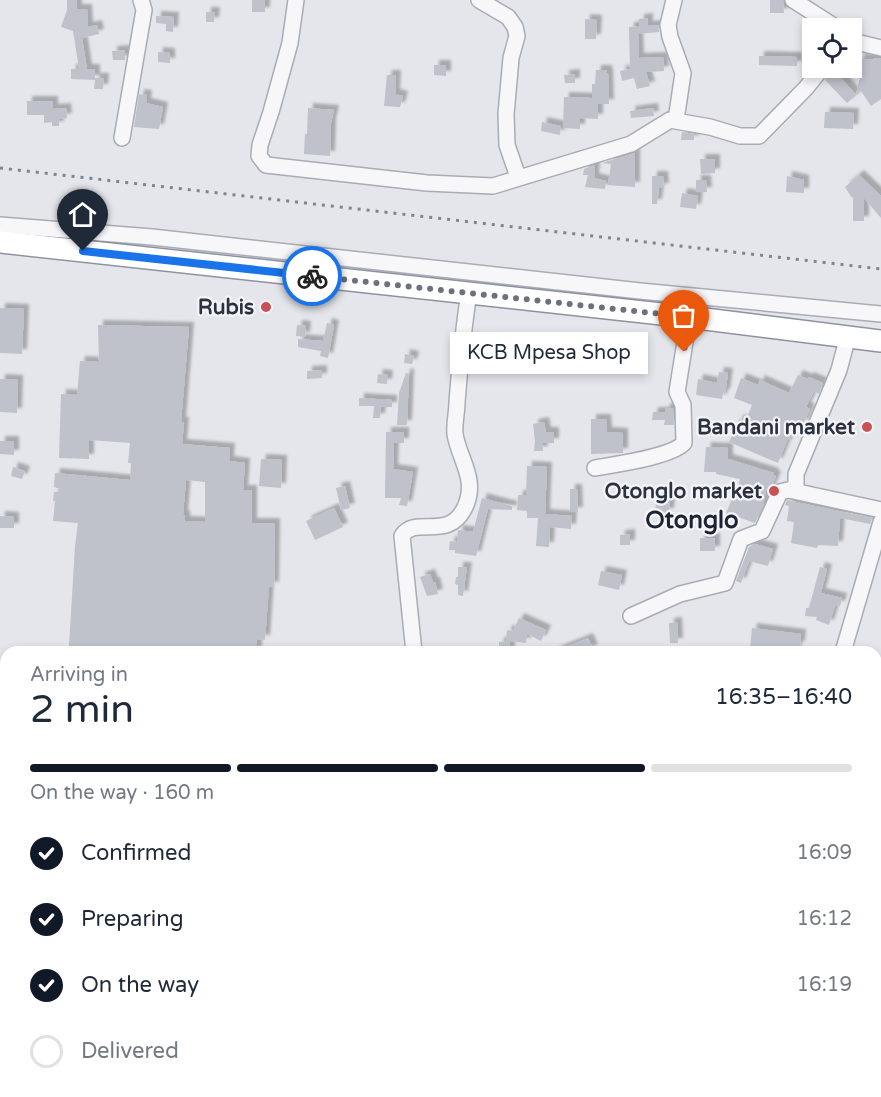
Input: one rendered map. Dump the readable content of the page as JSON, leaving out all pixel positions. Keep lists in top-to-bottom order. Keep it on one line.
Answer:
{"districts":["Otonglo"],"places":["Rubis","KCB Mpesa Shop","Bandani market","Otonglo market"],"page":{"bubble":"KCB Mpesa Shop","heading":["2 min","Arriving in","16:35–16:40"],"bar":"On the way · 160 m","list":[["Confirmed","16:09"],["Preparing","16:12"],["On the way","16:19"],"Delivered"]}}
